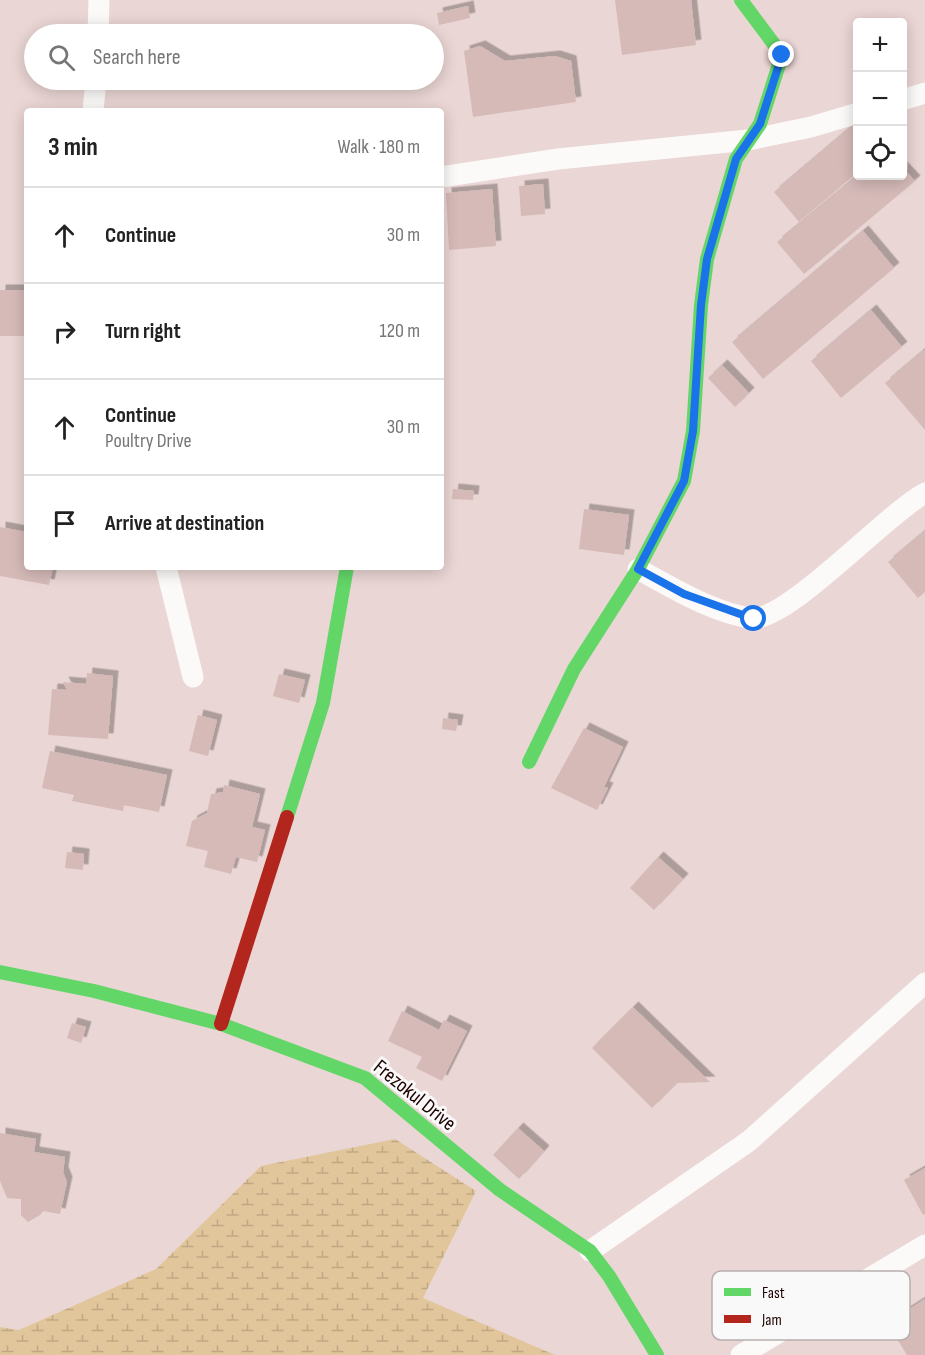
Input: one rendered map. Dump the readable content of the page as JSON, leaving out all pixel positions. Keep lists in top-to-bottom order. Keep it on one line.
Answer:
{"streets":{"street":["Frezokul Drive"]},"legend":["Fast","Jam"],"page":{"map_buttons":["+","−"],"search":"Search here","heading":["3 min","Walk · 180 m"],"list":[["Continue","30 m"],["Turn right","120 m"],["Continue","Poultry Drive","30 m"],"Arrive at destination"]}}
